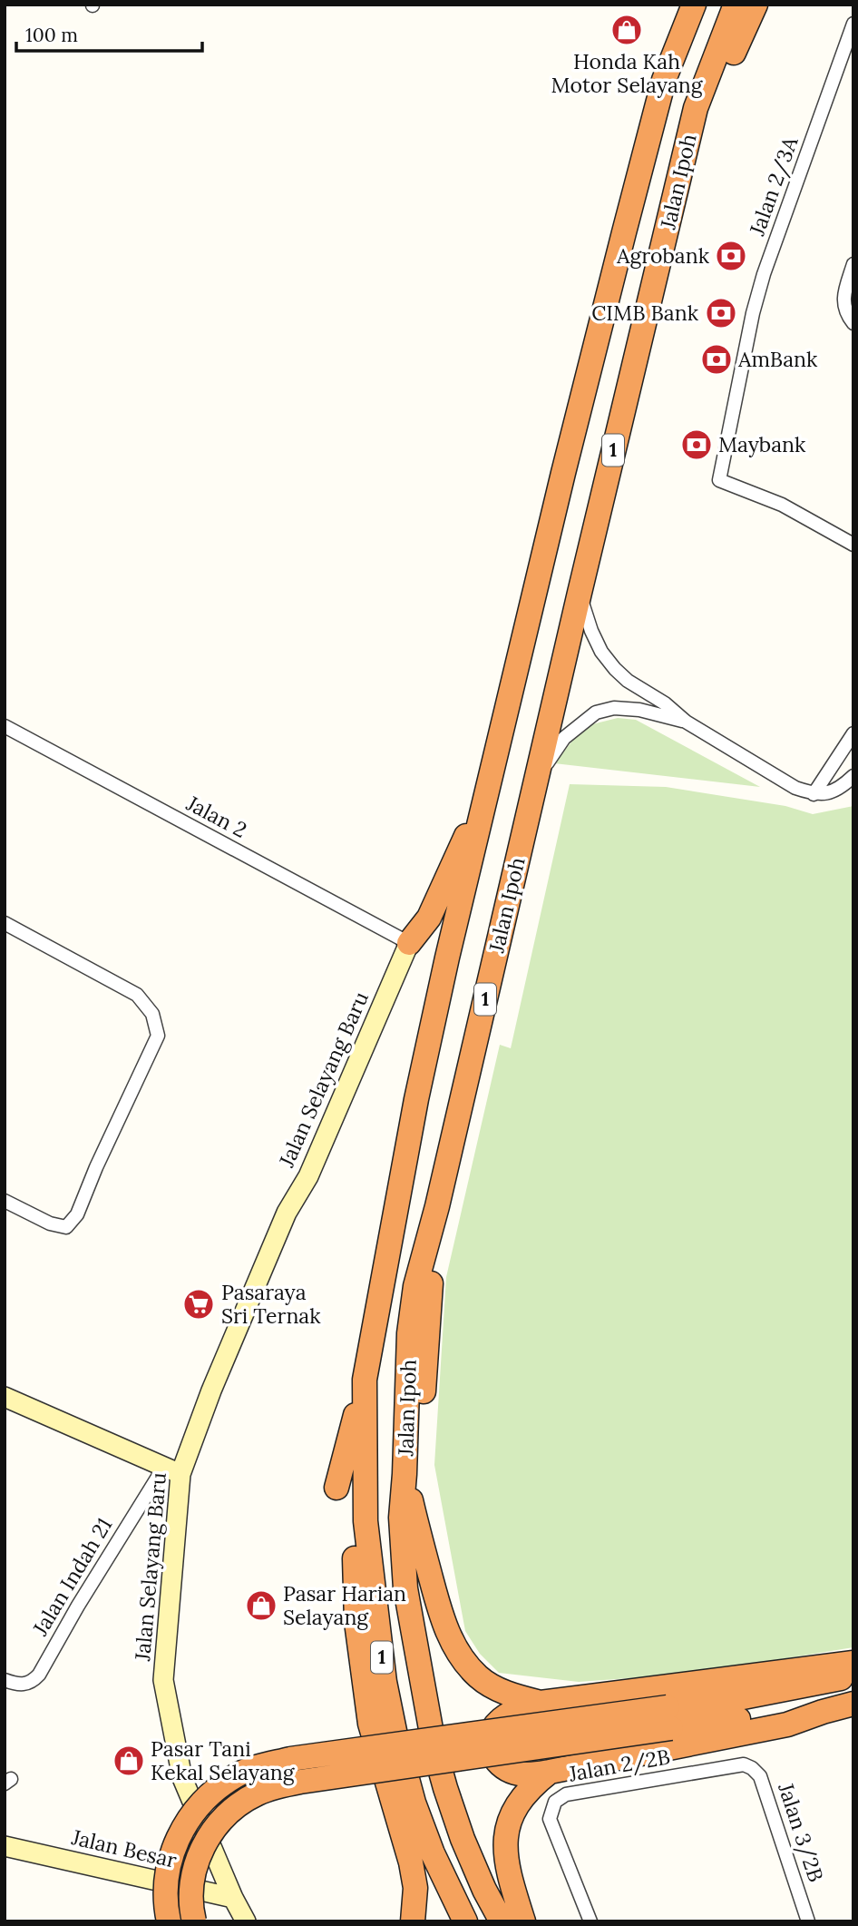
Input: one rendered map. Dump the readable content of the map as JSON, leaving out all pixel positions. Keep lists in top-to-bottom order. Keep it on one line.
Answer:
{"streets":{"highway":["Jalan Ipoh","1"],"street":["Jalan 2/3A","Jalan 2","Jalan Selayang Baru","Jalan Indah 21","Jalan 2/2B","Jalan 3/2B","Jalan Besar"]},"crossings":[["Jalan 2","Jalan Selayang Baru"],["Jalan Selayang Baru","Jalan Indah 21"],["Jalan Selayang Baru","Jalan Besar"],["Jalan 2/2B","Jalan 3/2B"]],"places":{"shop":["Honda Kah Motor Selayang","Pasar Harian Selayang","Pasar Tani Kekal Selayang"],"bank":["Agrobank","CIMB Bank","AmBank","Maybank"],"supermarket":["Pasaraya Sri Ternak"]},"scale_bar":"100 m"}
